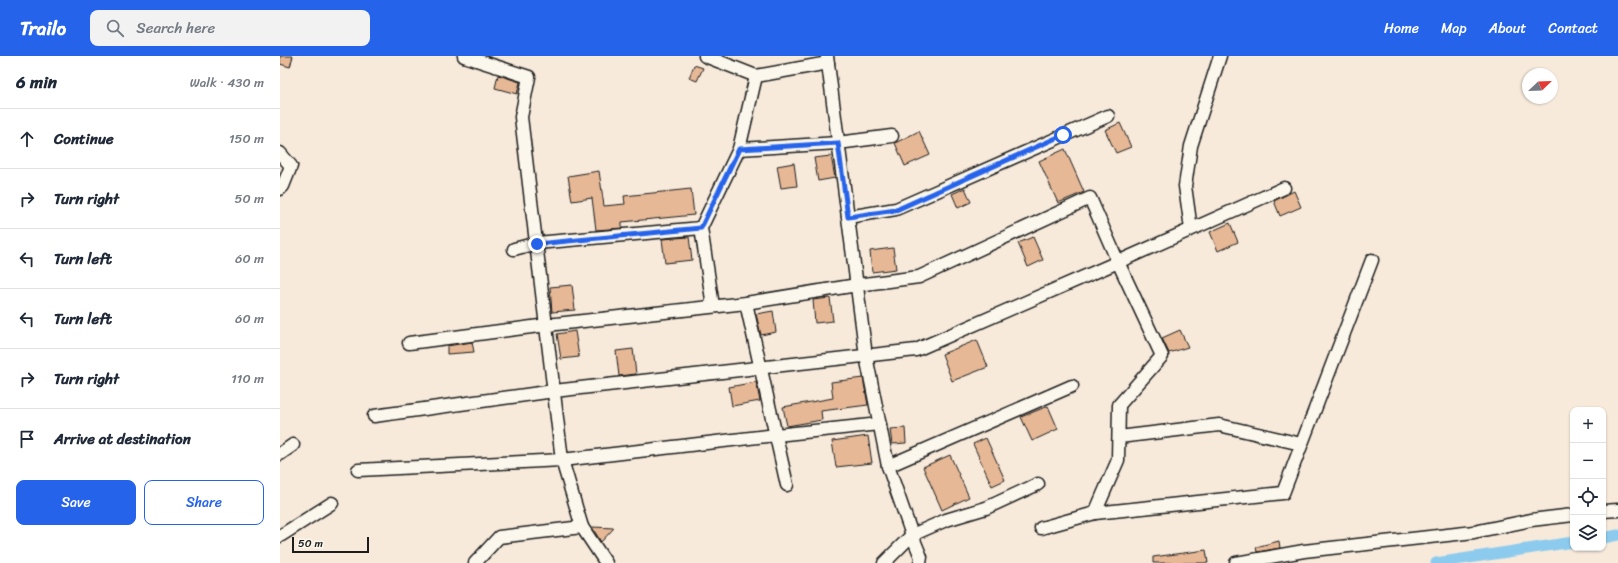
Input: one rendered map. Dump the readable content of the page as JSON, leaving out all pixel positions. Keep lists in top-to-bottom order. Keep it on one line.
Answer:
{"scale_bar":"50 m","north":"top right","page":{"header":"Trailo","search":"Search here","nav":["Home","Map","About","Contact"],"heading":["6 min","Walk · 430 m"],"list":[["Continue","150 m"],["Turn right","50 m"],["Turn left","60 m"],["Turn left","60 m"],["Turn right","110 m"],"Arrive at destination"],"map_buttons":["+","−"],"buttons":["Save","Share"],"scale":"50 m"}}
